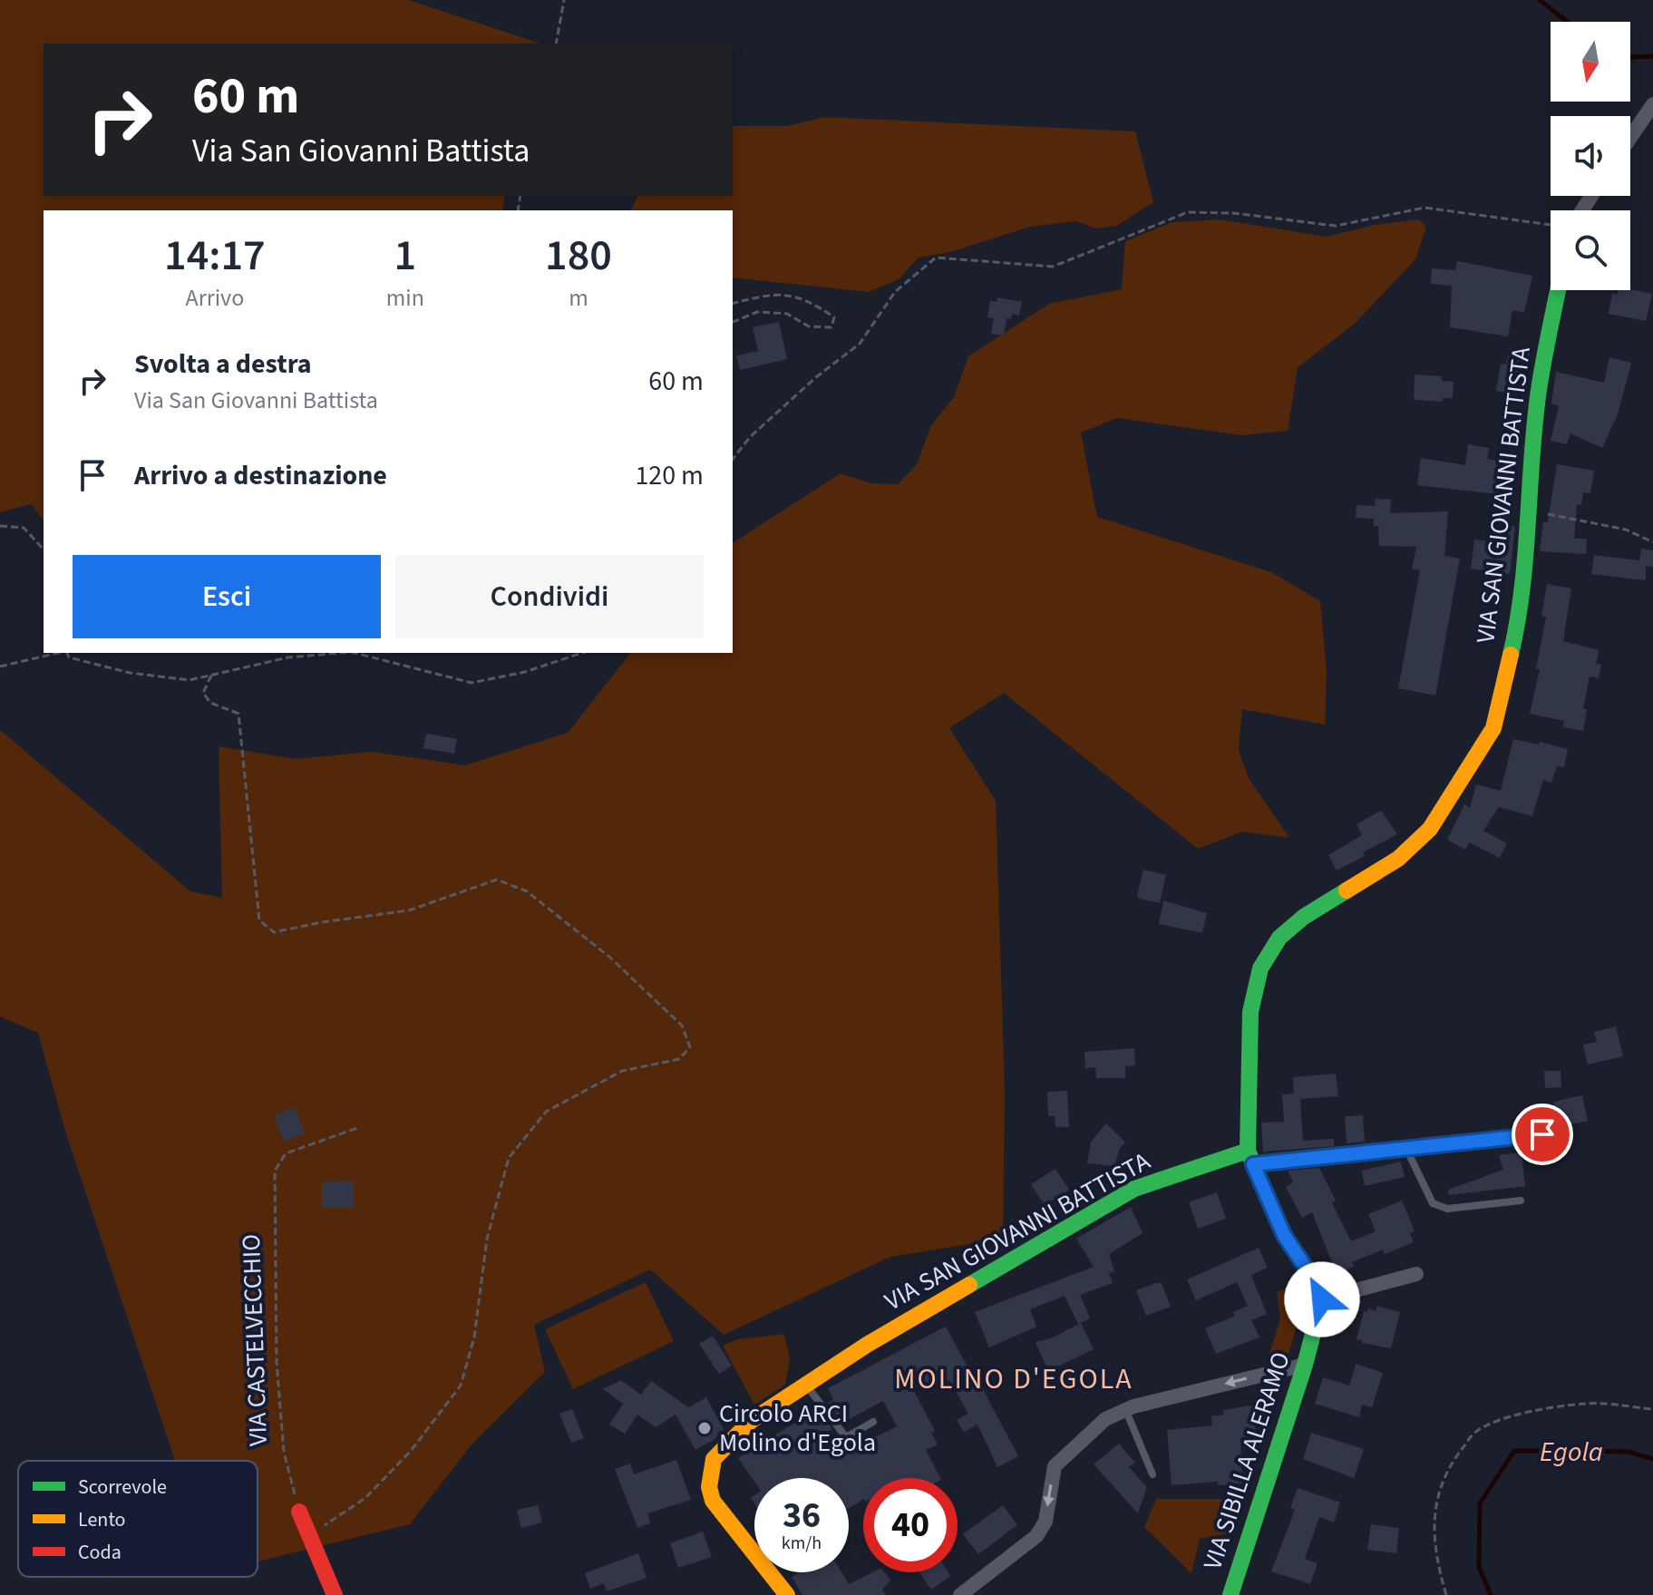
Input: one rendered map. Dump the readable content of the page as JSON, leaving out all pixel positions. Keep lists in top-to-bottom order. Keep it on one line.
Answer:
{"streets":{"street":["VIA SAN GIOVANNI BATTISTA","VIA SIBILLA ALERAMO"],"path":["VIA CASTELVECCHIO"]},"districts":["MOLINO D'EGOLA"],"water":["Egola"],"places":["Circolo ARCI Molino d'Egola"],"legend":["Scorrevole","Lento","Coda"],"north":"bottom","page":{"turn":["60 m","Via San Giovanni Battista"],"eta":["14:17","Arrivo","1","min","180","m"],"list":[{"name":"Svolta a destra","note":"Via San Giovanni Battista","value":"60 m"},{"name":"Arrivo a destinazione","value":"120 m"}],"buttons":["Esci","Condividi"],"speed":"36 km/h","limit":"40"}}
